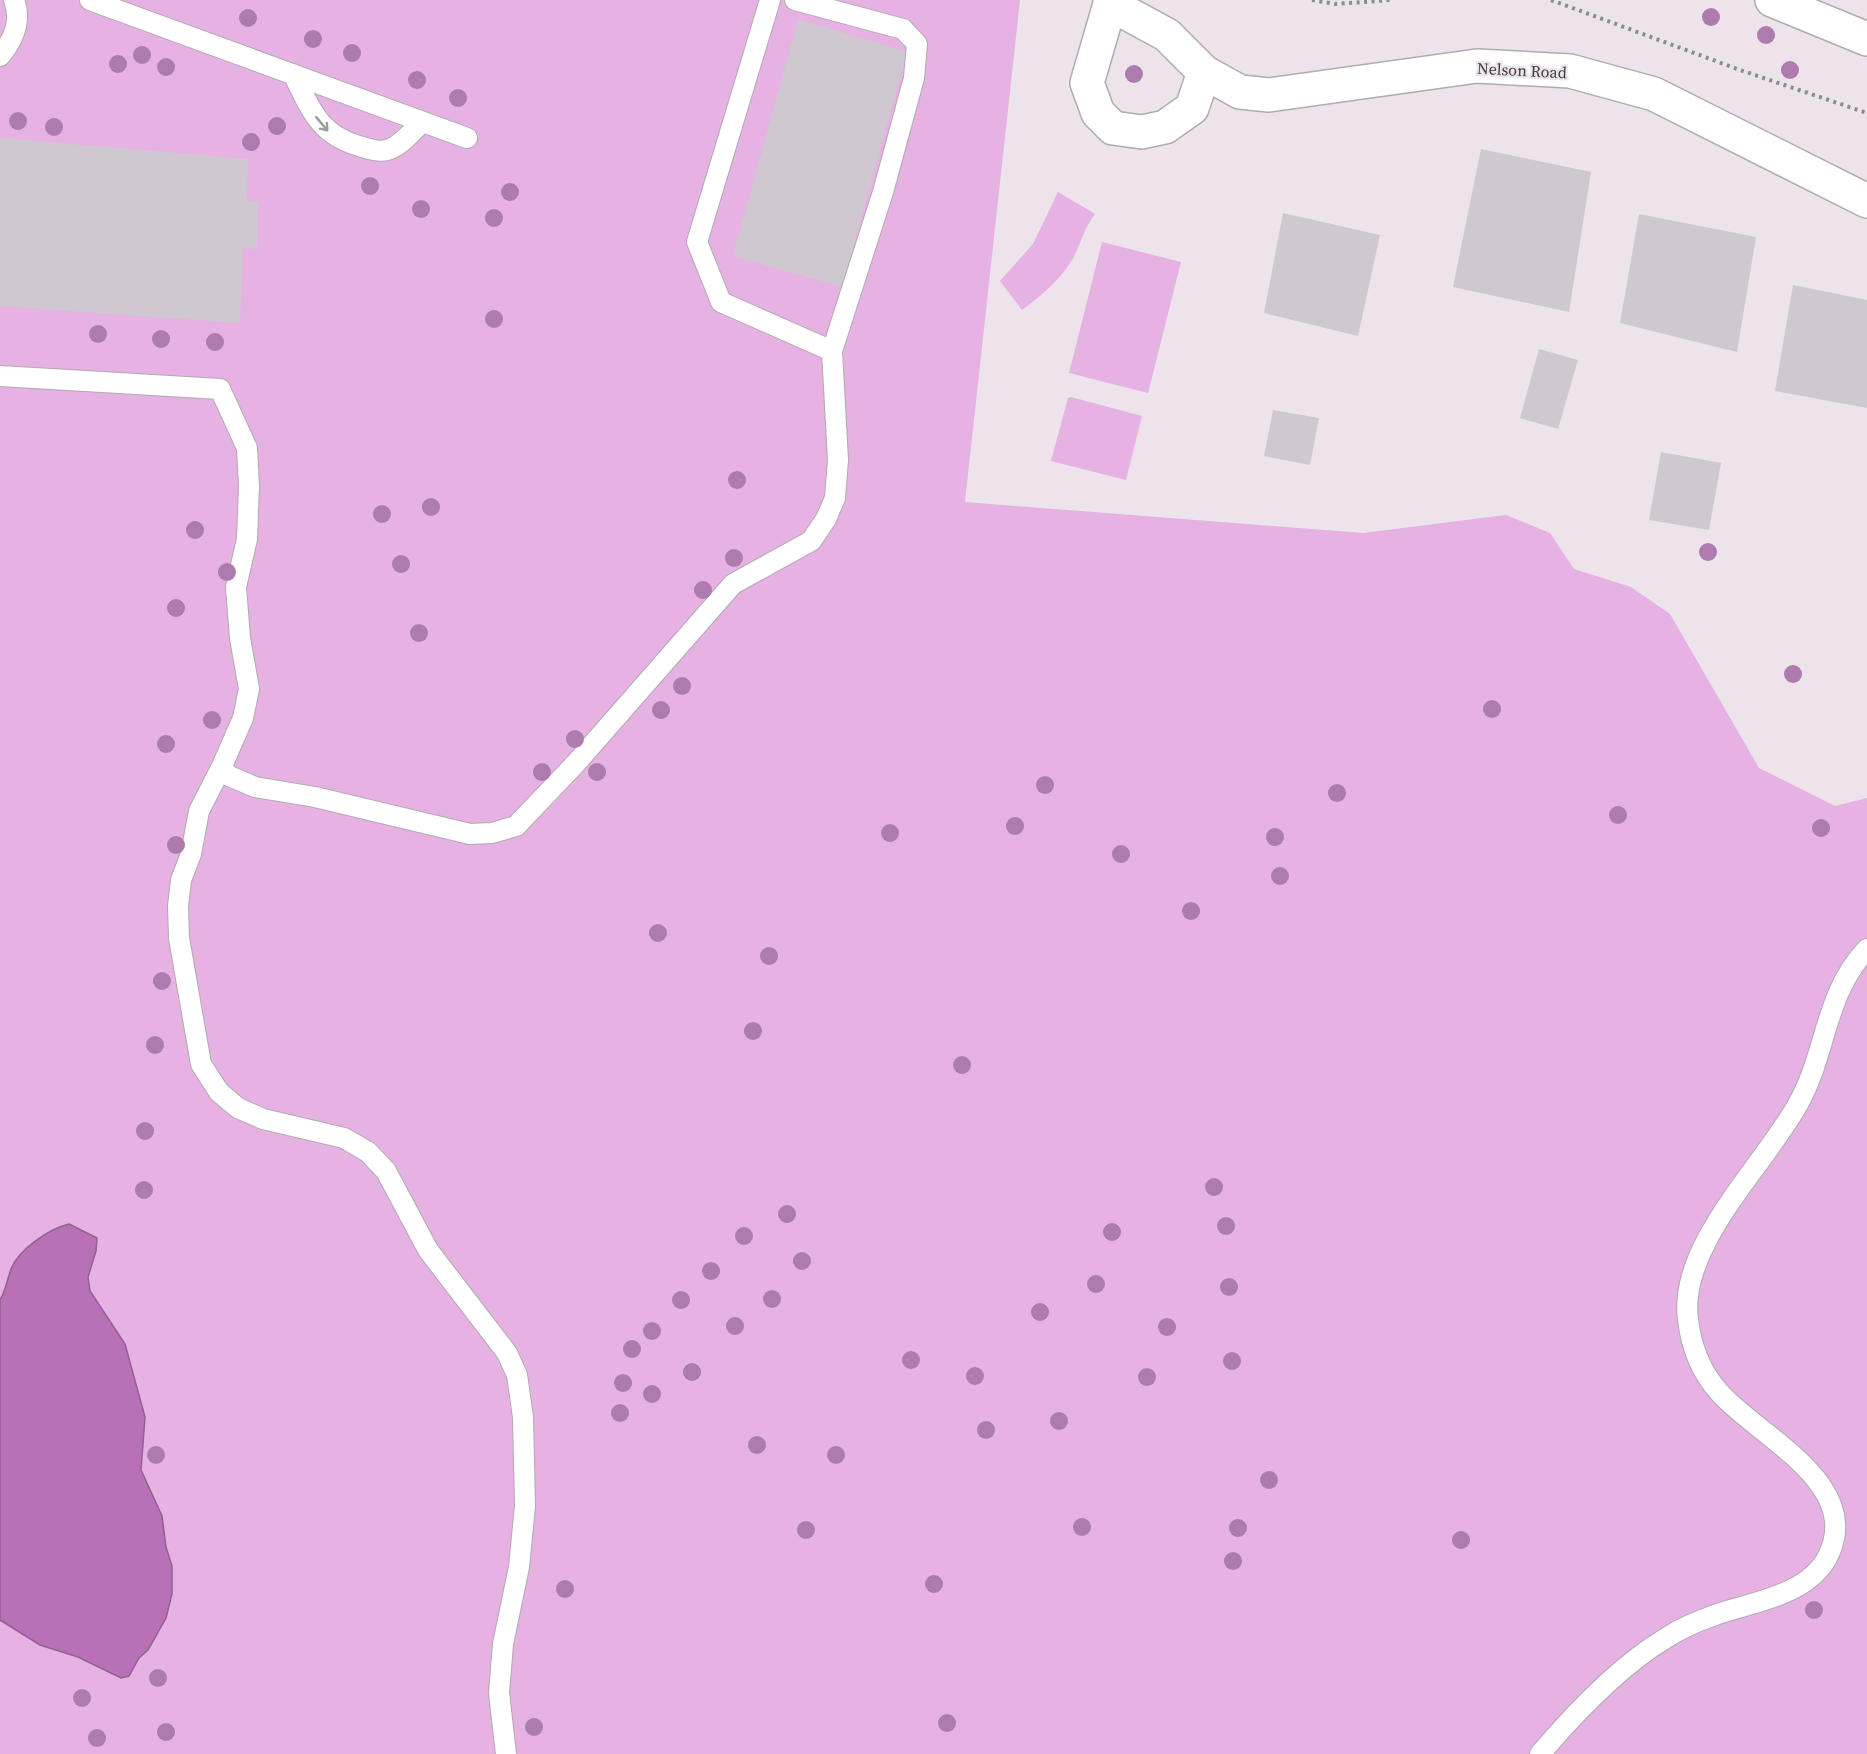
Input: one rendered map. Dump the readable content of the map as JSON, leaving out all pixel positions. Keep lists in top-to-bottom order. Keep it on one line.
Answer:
{"streets":{"street":["Nelson Road"]}}
